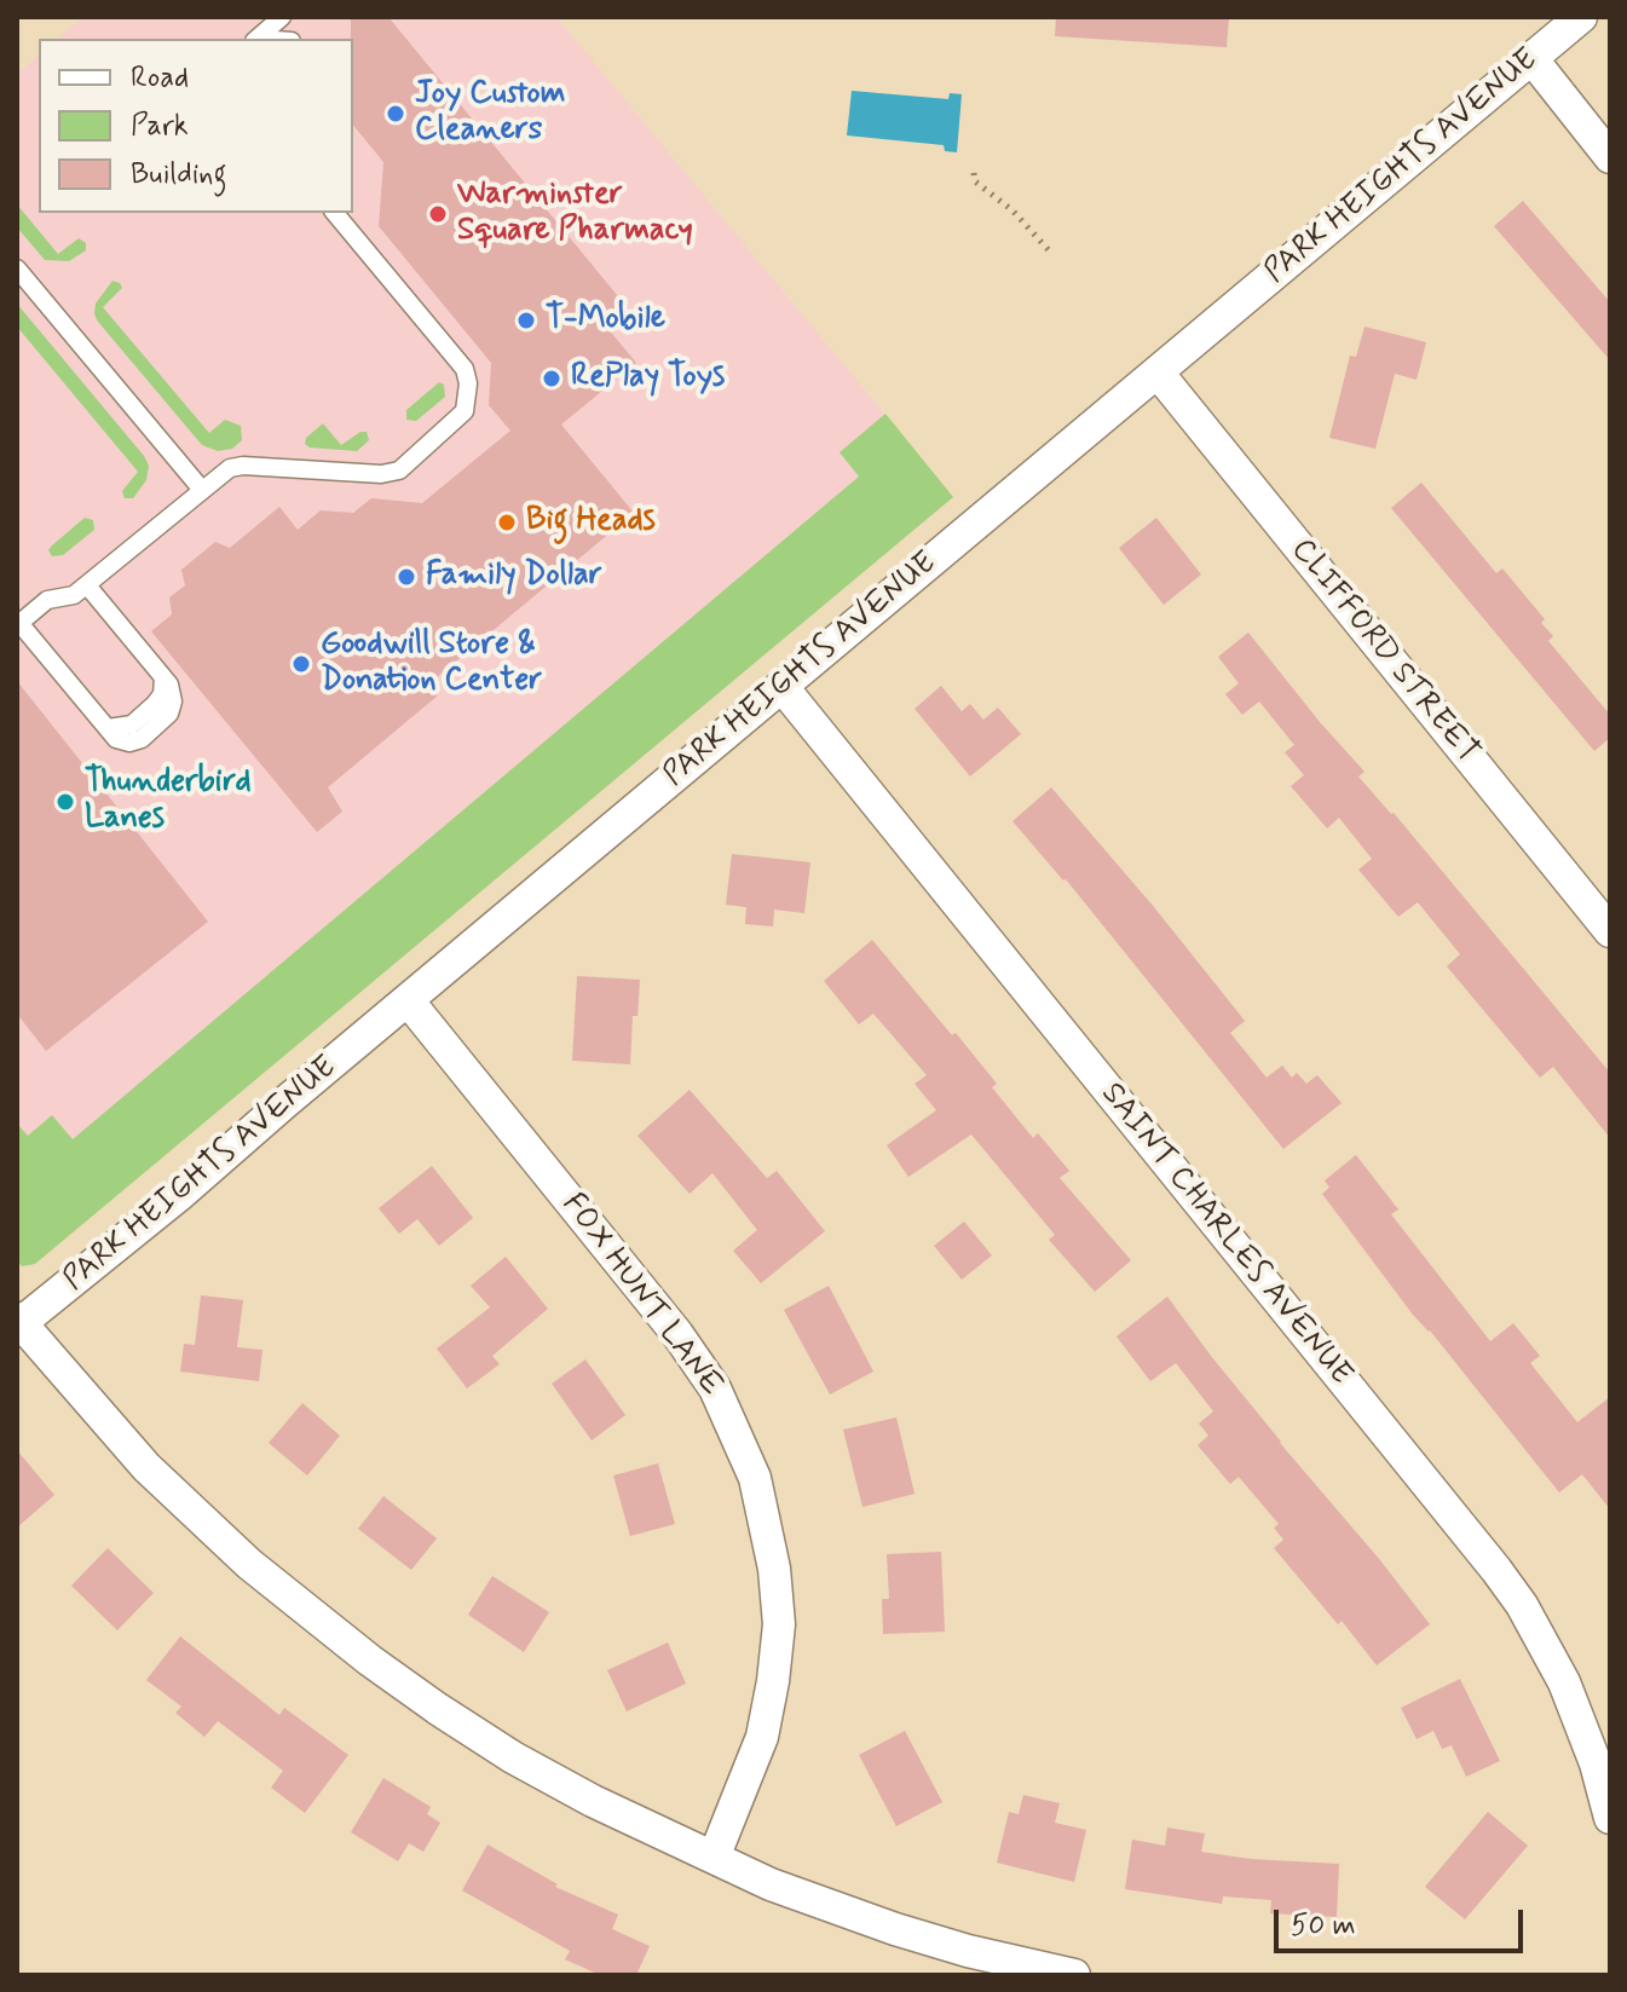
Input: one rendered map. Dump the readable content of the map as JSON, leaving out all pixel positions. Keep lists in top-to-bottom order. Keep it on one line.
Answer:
{"streets":{"street":["PARK HEIGHTS AVENUE","CLIFFORD STREET","SAINT CHARLES AVENUE","FOX HUNT LANE"]},"crossings":[["PARK HEIGHTS AVENUE","CLIFFORD STREET"],["PARK HEIGHTS AVENUE","SAINT CHARLES AVENUE"],["PARK HEIGHTS AVENUE","FOX HUNT LANE"]],"places":["Joy Custom Cleaners","Warminster Square Pharmacy","T-Mobile","RePlay Toys","Big Heads","Family Dollar","Goodwill Store & Donation Center","Thunderbird Lanes"],"legend":["Road","Park","Building"],"scale_bar":"50 m"}
